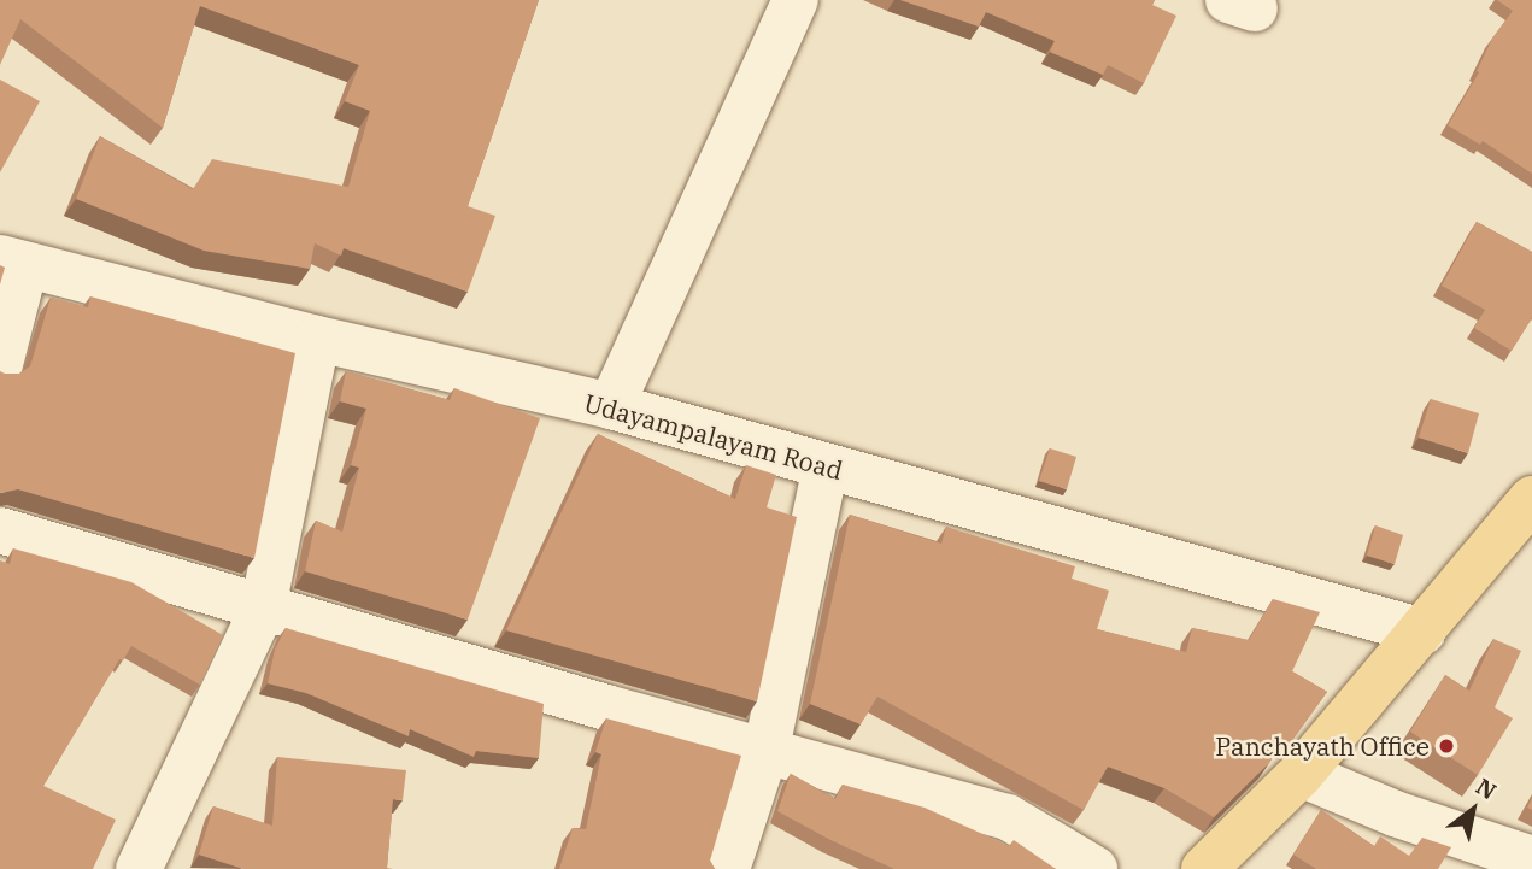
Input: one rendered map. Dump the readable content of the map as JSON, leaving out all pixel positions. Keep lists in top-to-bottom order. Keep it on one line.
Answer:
{"streets":{"street":["Udayampalayam Road"]},"places":["Panchayath Office"],"north":"top right"}
